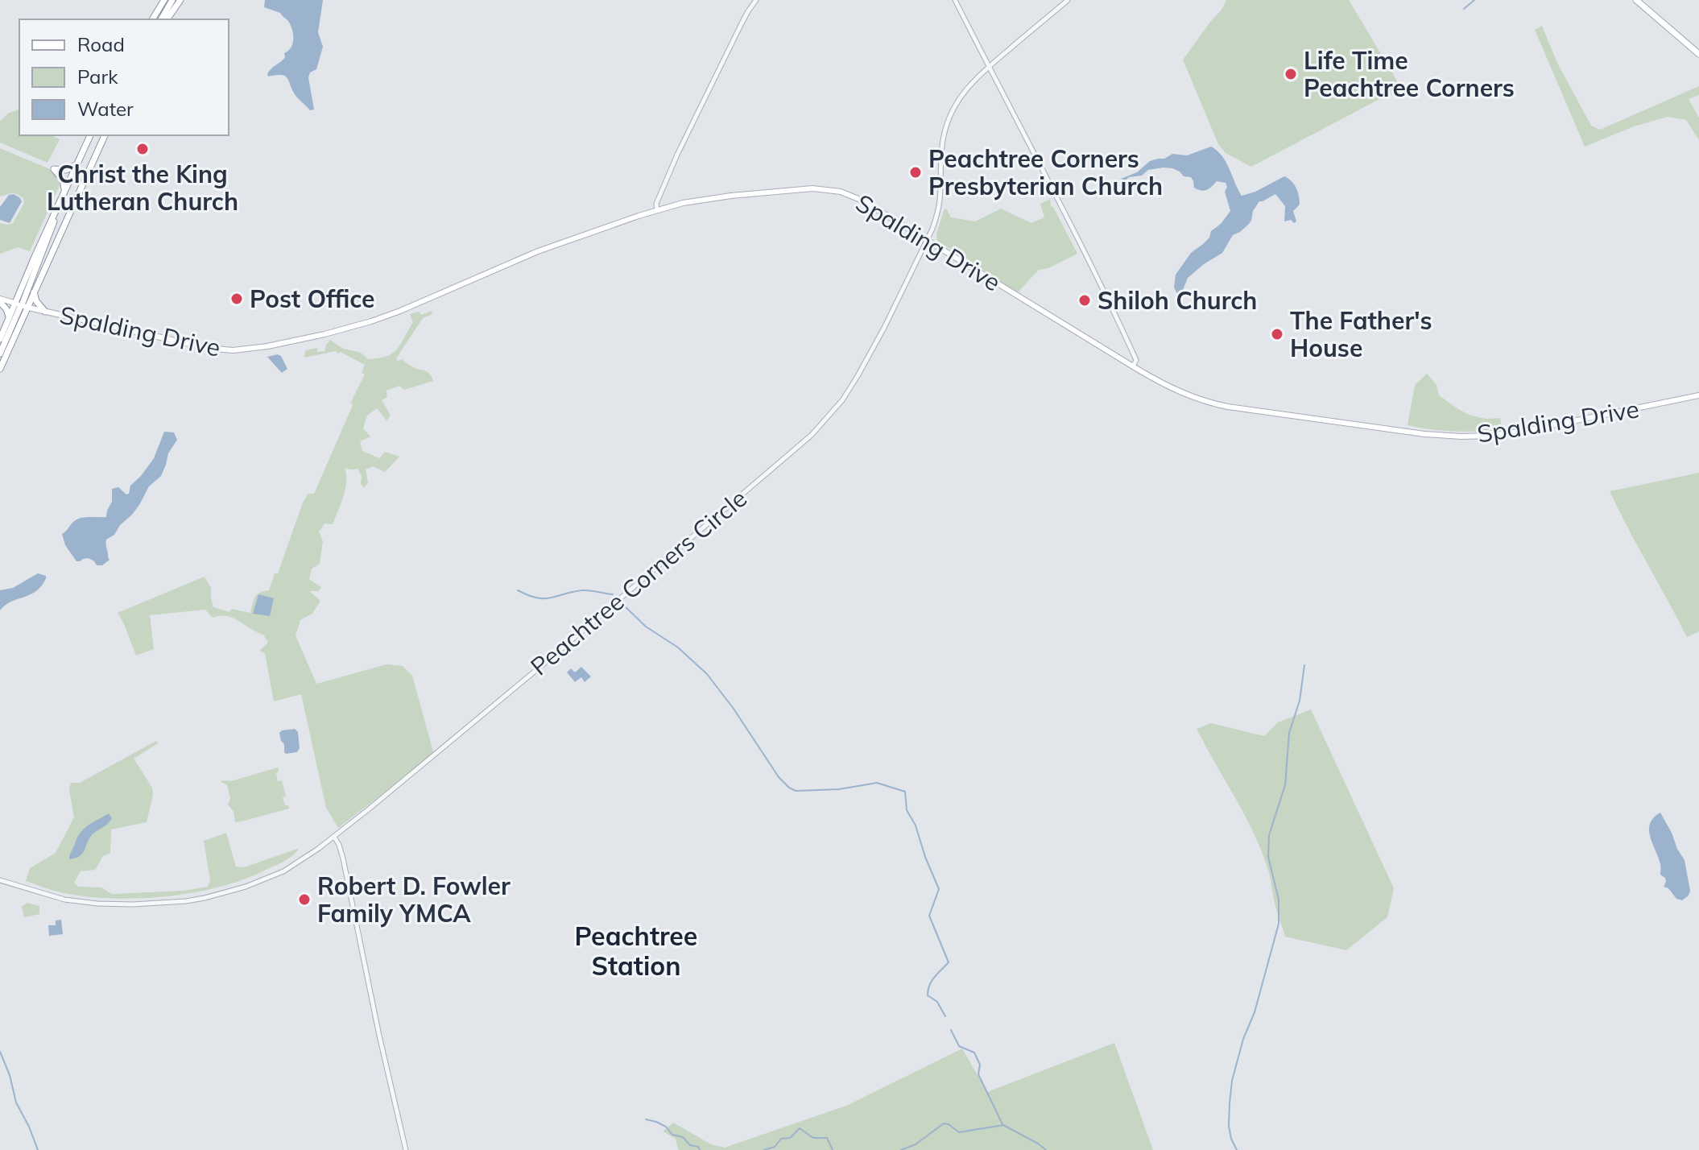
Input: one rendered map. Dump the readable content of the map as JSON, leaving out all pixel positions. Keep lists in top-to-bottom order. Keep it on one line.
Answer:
{"streets":{"main road":["Spalding Drive"],"street":["Peachtree Corners Circle"]},"crossings":[["Spalding Drive","Peachtree Corners Circle"]],"districts":["Peachtree Station"],"places":["Life Time Peachtree Corners","Christ the King Lutheran Church","Peachtree Corners Presbyterian Church","Post Office","Shiloh Church","The Father's House","Robert D. Fowler Family YMCA"],"legend":["Road","Park","Water"]}
